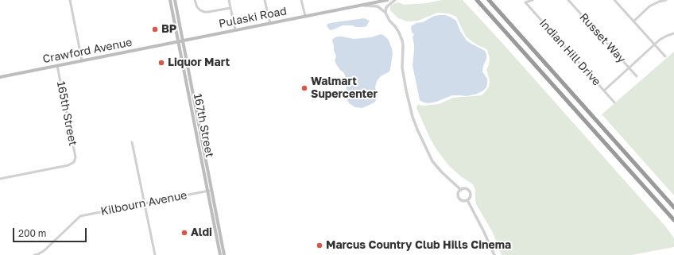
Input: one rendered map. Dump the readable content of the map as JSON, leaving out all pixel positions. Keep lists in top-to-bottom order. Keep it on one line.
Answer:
{"streets":{"main road":["Pulaski Road","Crawford Avenue","167th Street"],"street":["Russet Way","Indian Hill Drive","165th Street","Kilbourn Avenue"]},"crossings":[["Pulaski Road","Crawford Avenue"],["Pulaski Road","167th Street"],["Crawford Avenue","165th Street"],["Crawford Avenue","167th Street"],["167th Street","Kilbourn Avenue"]],"places":["BP","Liquor Mart","Walmart Supercenter","Aldi","Marcus Country Club Hills Cinema"],"scale_bar":"200 m"}
